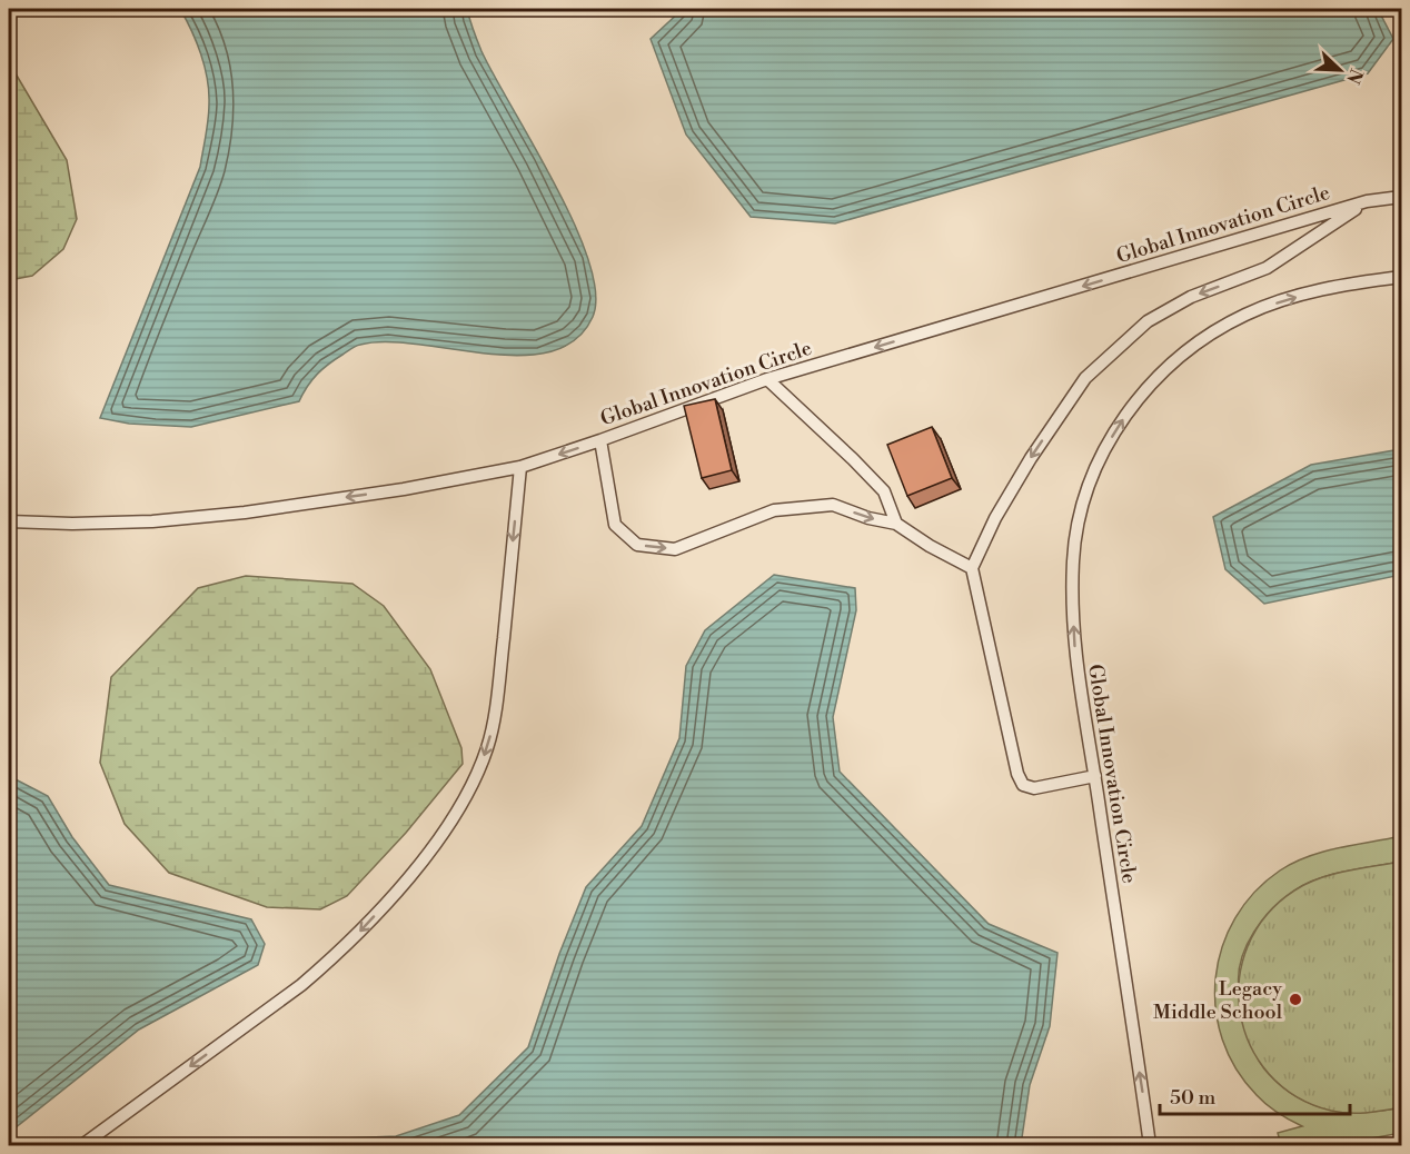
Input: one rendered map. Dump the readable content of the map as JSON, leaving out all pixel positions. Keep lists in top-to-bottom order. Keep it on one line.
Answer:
{"streets":{"lane":["Global Innovation Circle"]},"places":["Legacy Middle School"],"scale_bar":"50 m","north":"bottom right"}
